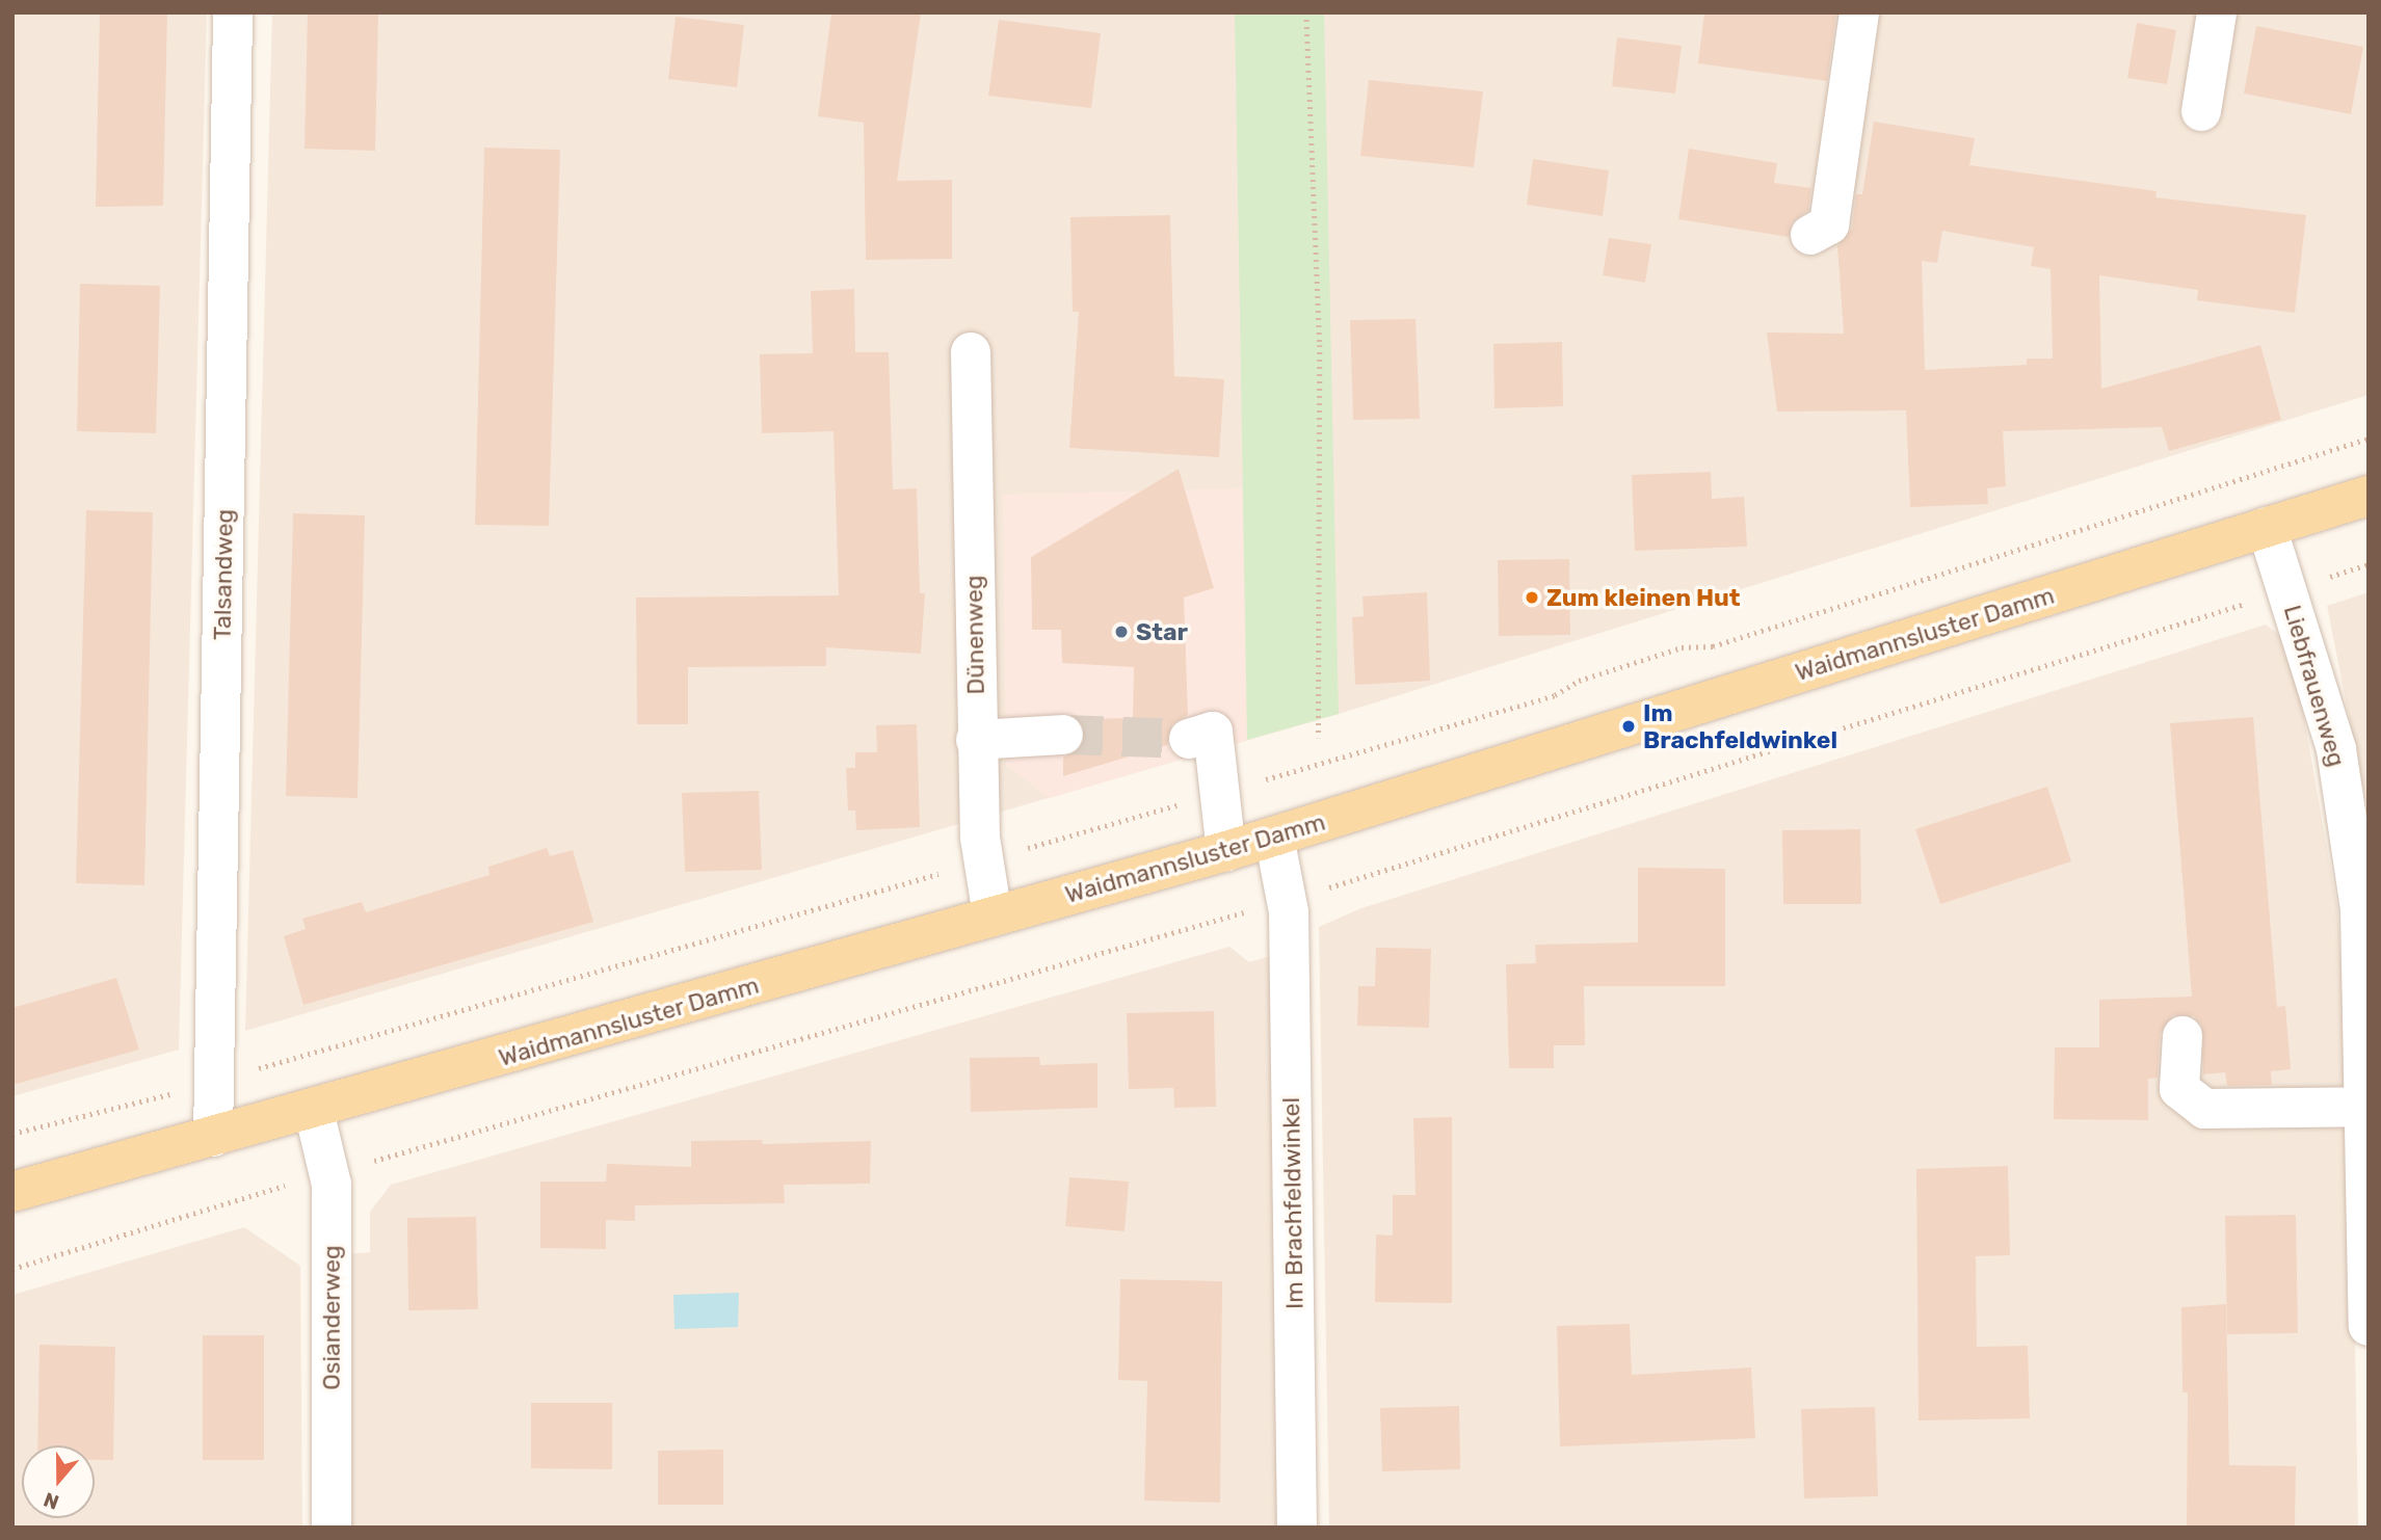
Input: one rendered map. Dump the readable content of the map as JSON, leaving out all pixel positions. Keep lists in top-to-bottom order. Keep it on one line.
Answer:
{"streets":{"main road":["Waidmannsluster Damm"],"street":["Talsandweg","Dünenweg","Liebfrauenweg","Im Brachfeldwinkel","Osianderweg"]},"crossings":[["Talsandweg","Waidmannsluster Damm"],["Waidmannsluster Damm","Dünenweg"],["Waidmannsluster Damm","Liebfrauenweg"],["Waidmannsluster Damm","Im Brachfeldwinkel"],["Waidmannsluster Damm","Osianderweg"]],"places":["Zum kleinen Hut","Star","Im Brachfeldwinkel"],"north":"bottom"}
